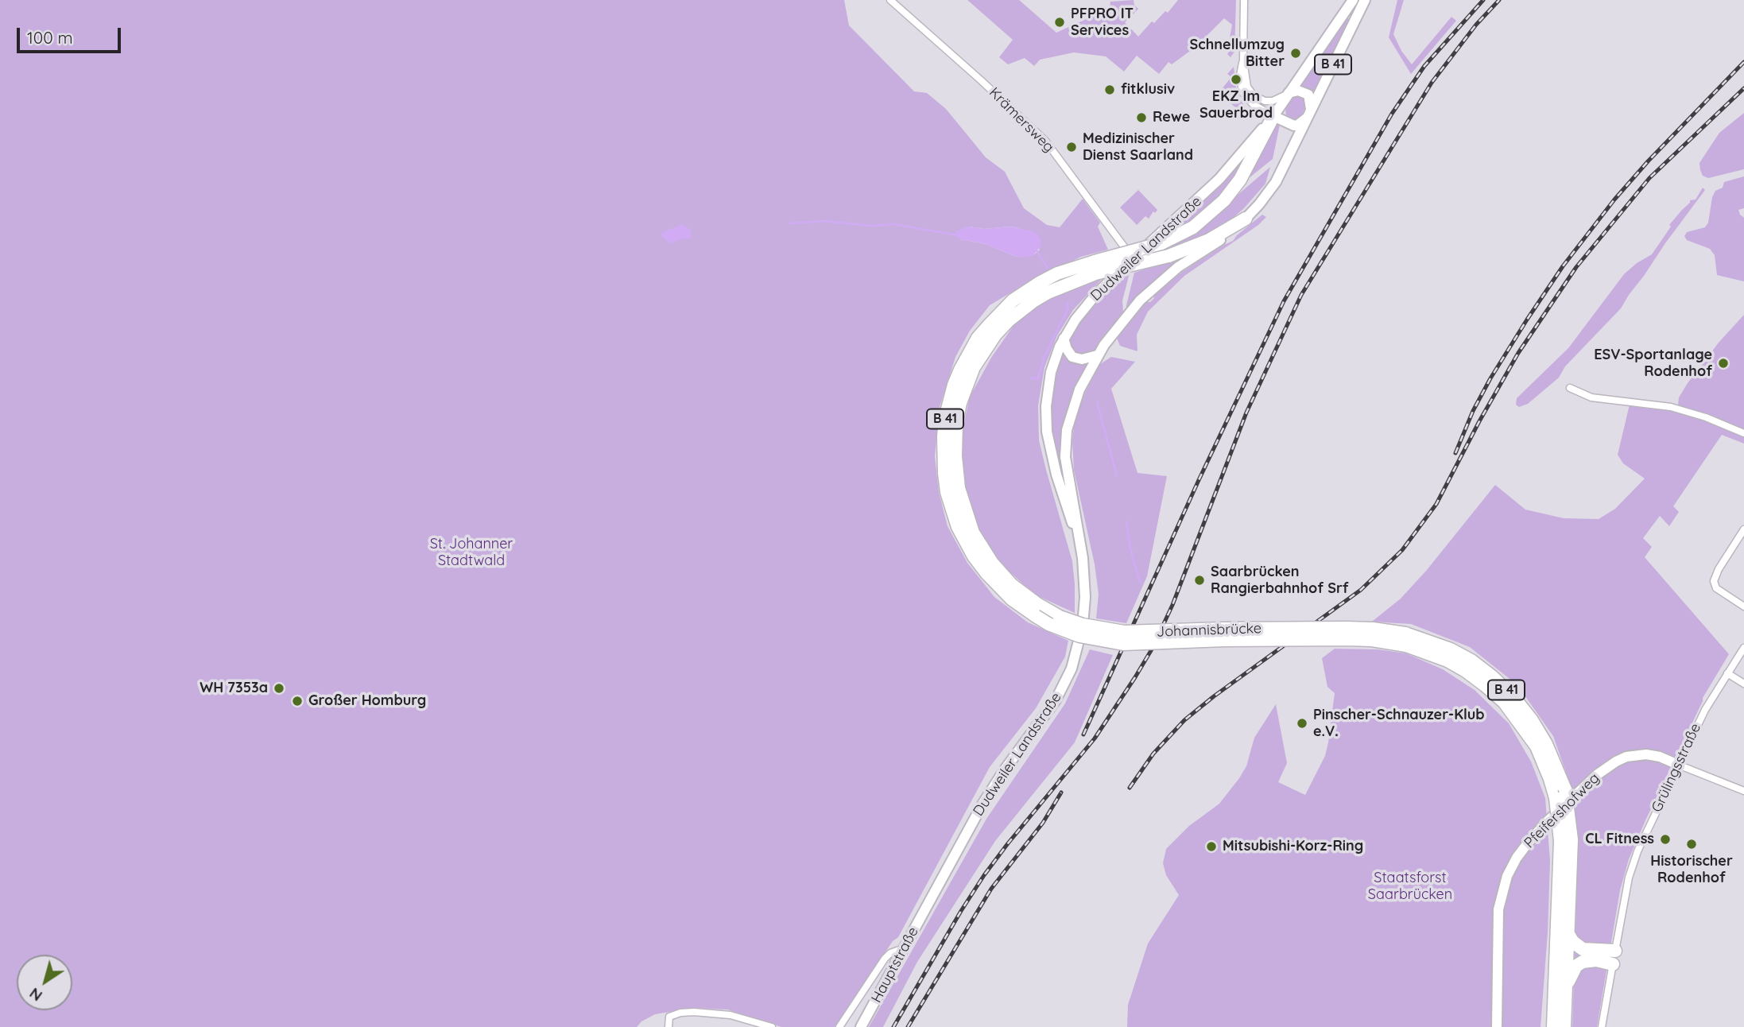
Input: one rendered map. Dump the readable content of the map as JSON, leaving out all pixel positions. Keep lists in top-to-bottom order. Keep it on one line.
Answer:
{"streets":{"highway":["B 41","Johannisbrücke"],"main road":["Dudweiler Landstraße","Pfeifershofweg","Hauptstraße"],"street":["Krämersweg","Grülingsstraße"]},"crossings":[["B 41","Dudweiler Landstraße"],["B 41","Johannisbrücke"],["Krämersweg","Dudweiler Landstraße"],["Dudweiler Landstraße","Hauptstraße"],["Grülingsstraße","Pfeifershofweg"]],"parks":["St. Johanner Stadtwald","Staatsforst Saarbrücken"],"places":["PFPRO IT Services","Schnellumzug Bitter","EKZ Im Sauerbrod","fitklusiv","Rewe","Medizinischer Dienst Saarland","ESV-Sportanlage Rodenhof","Saarbrücken Rangierbahnhof Srf","WH 7353a","Großer Homburg","Pinscher-Schnauzer-Klub e.V.","CL Fitness","Historischer Rodenhof","Mitsubishi-Korz-Ring"],"scale_bar":"100 m","north":"bottom left"}
